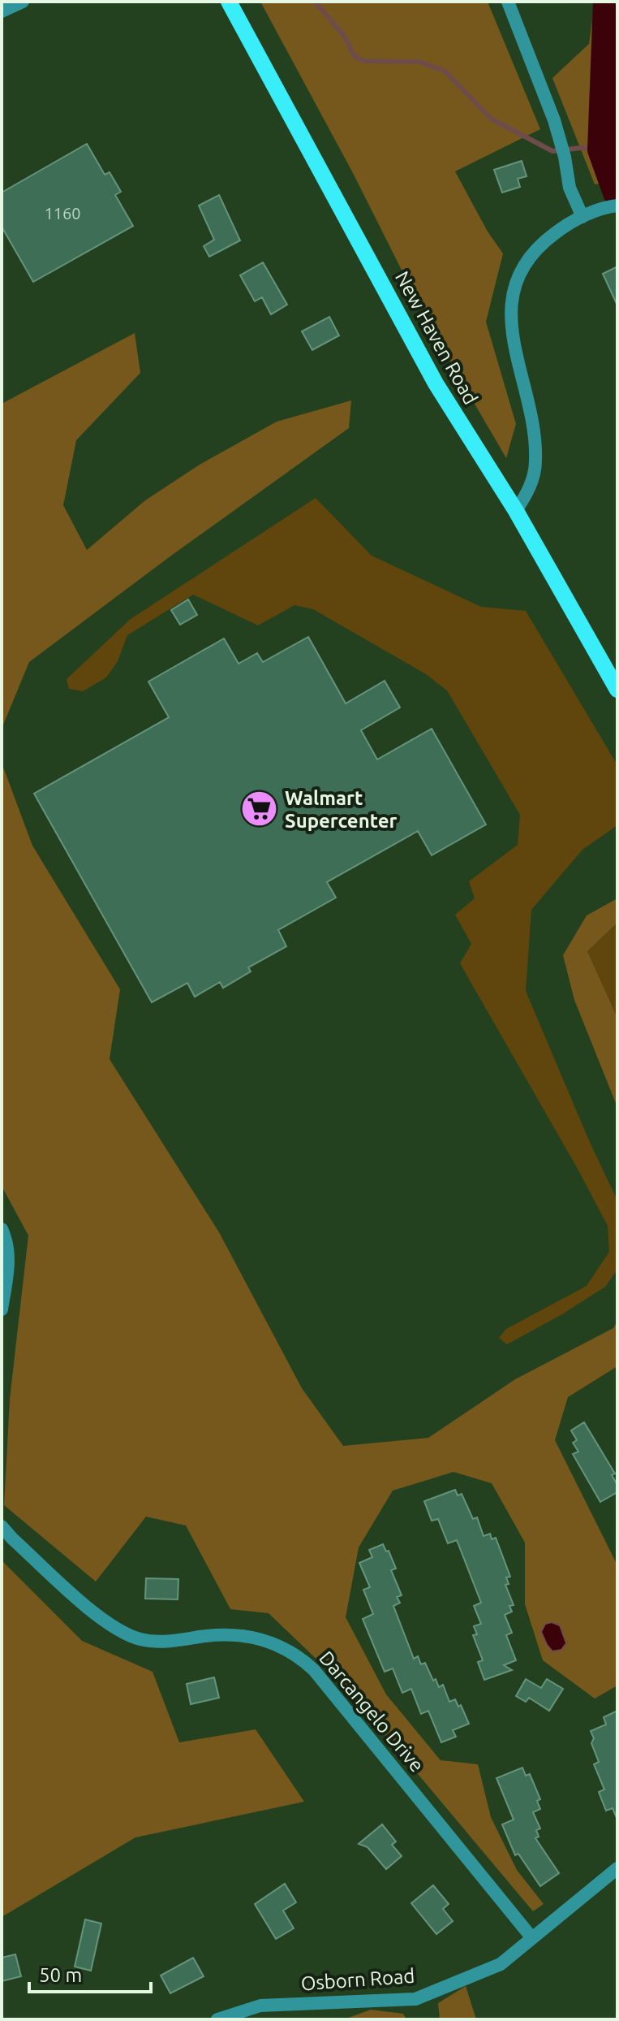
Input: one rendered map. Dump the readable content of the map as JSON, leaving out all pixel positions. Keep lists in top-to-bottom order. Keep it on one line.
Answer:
{"streets":{"main road":["New Haven Road"],"street":["Darcangelo Drive","Osborn Road"]},"crossings":[["Darcangelo Drive","Osborn Road"]],"places":{"supermarket":["Walmart Supercenter"]},"house_numbers":["1160"],"scale_bar":"50 m"}
